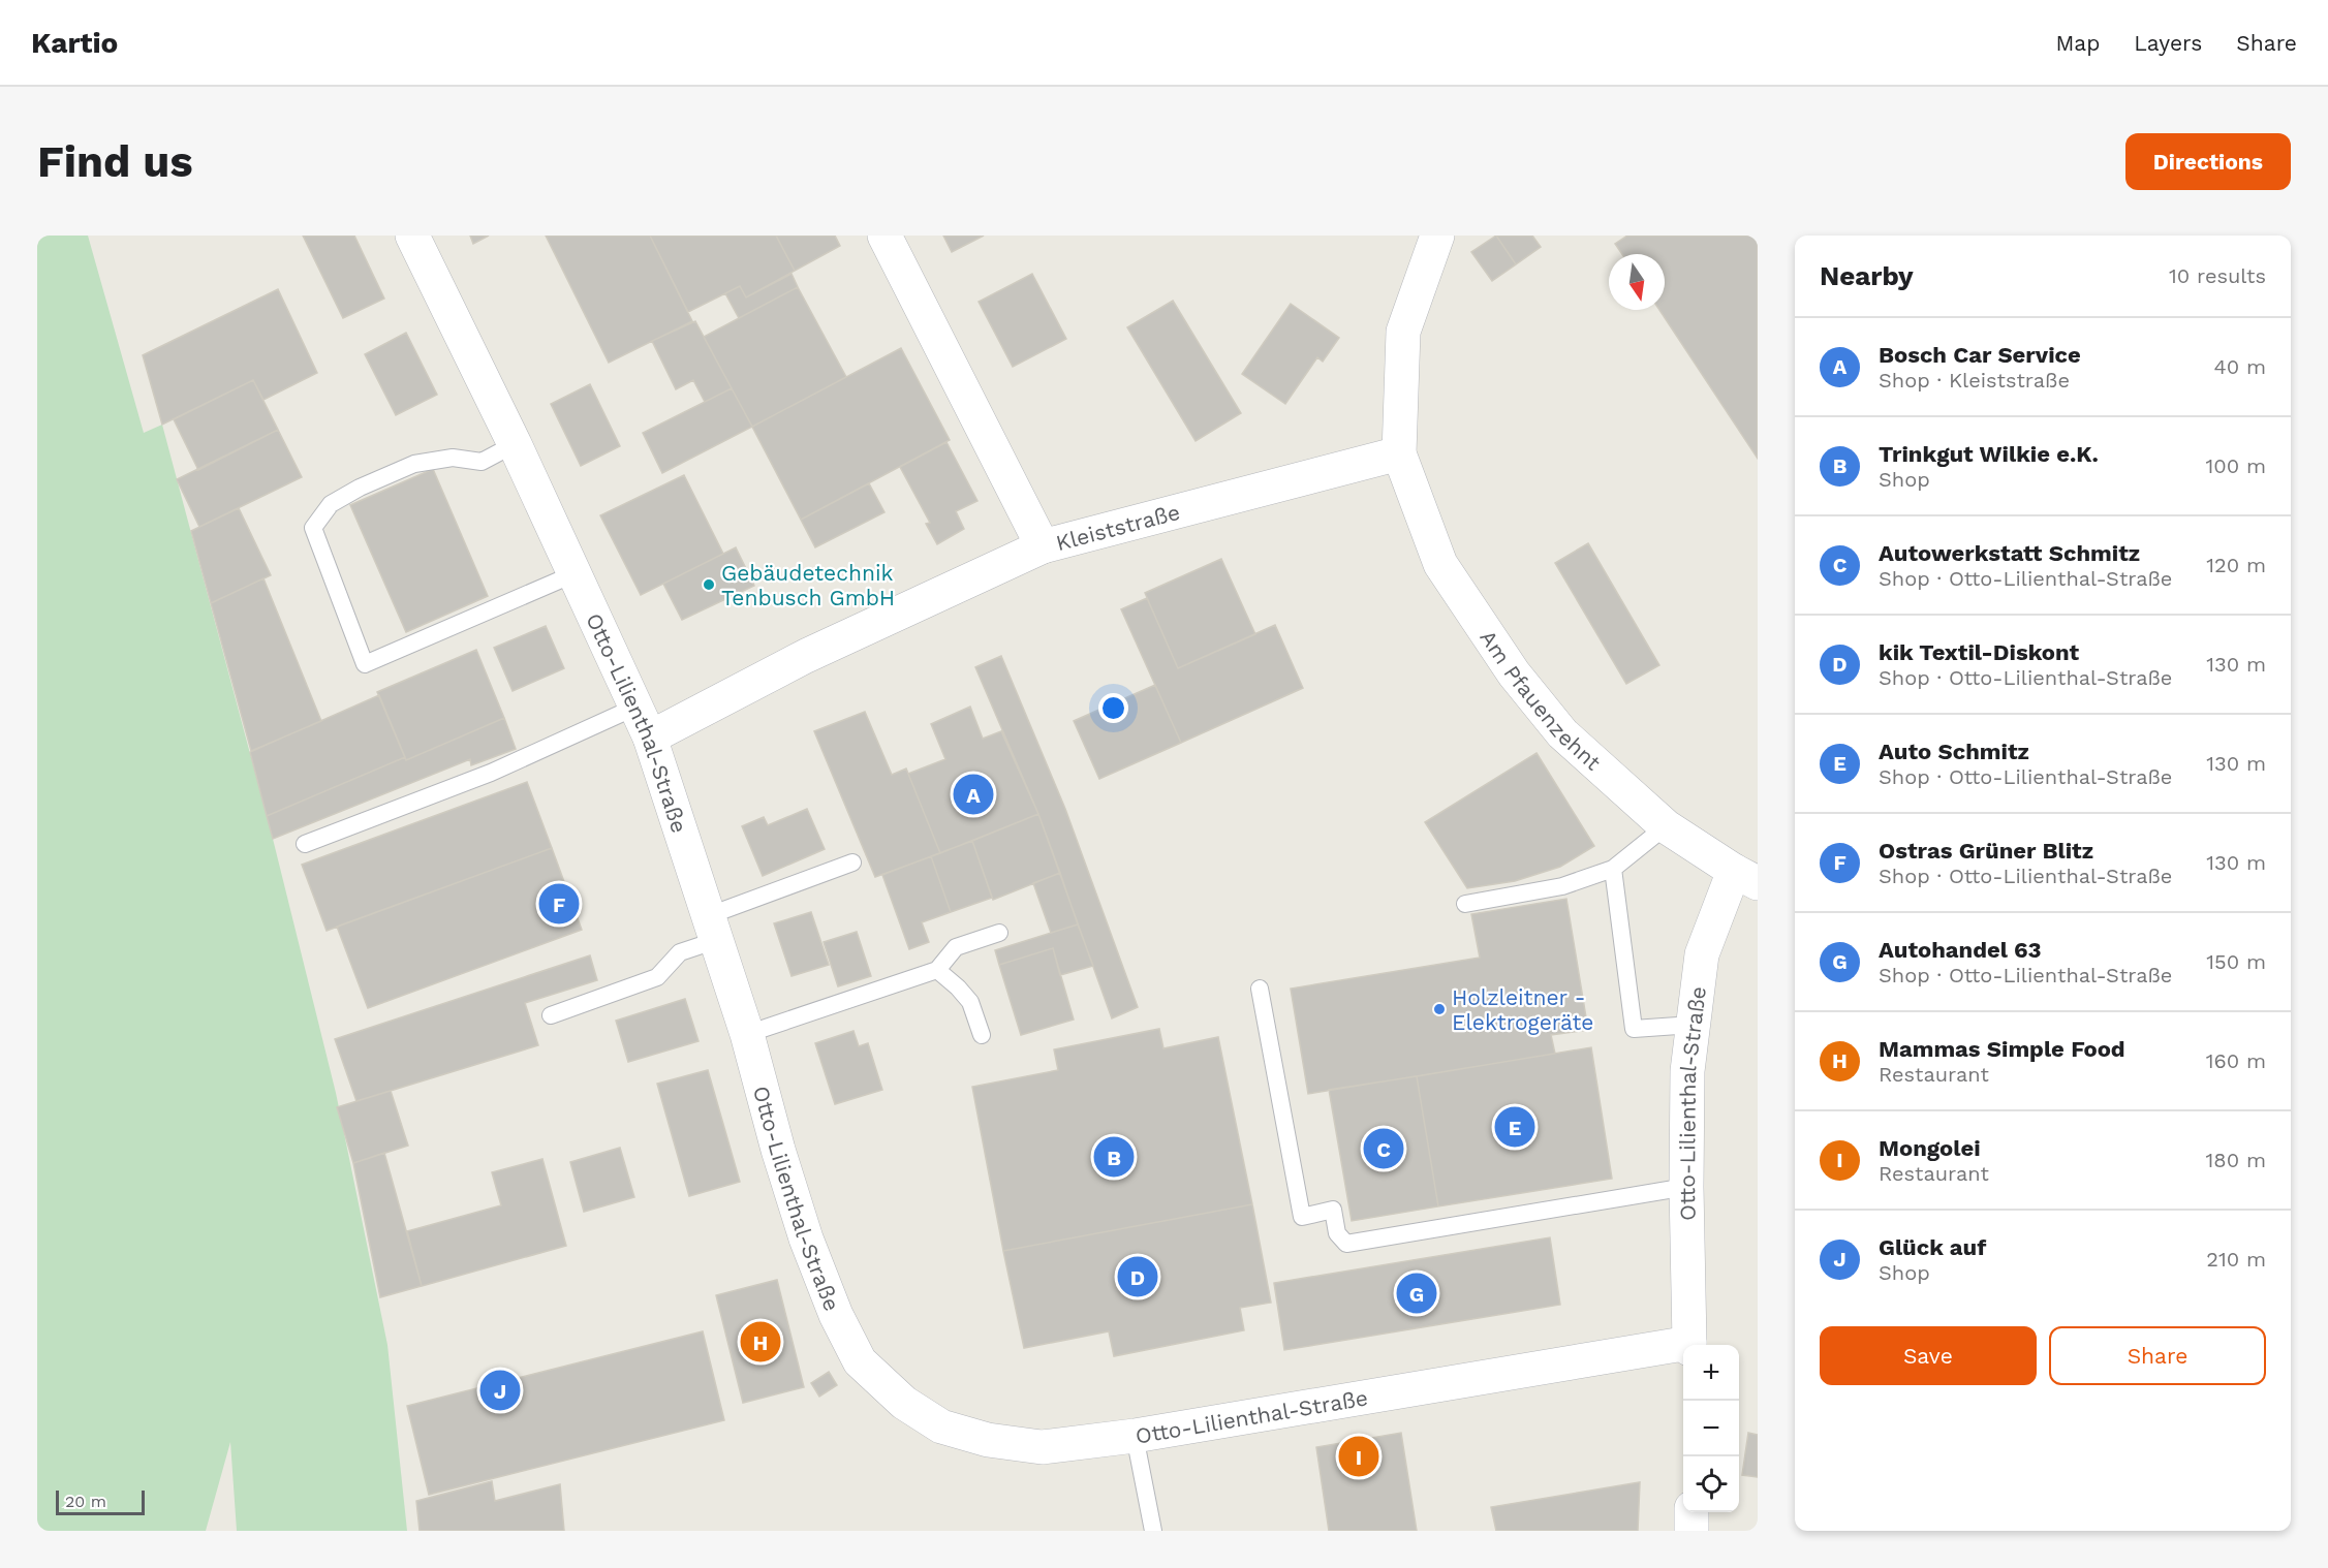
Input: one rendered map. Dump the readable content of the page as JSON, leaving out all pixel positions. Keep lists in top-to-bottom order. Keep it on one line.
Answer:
{"streets":{"street":["Kleiststraße","Am Pfauenzehnt","Otto-Lilienthal-Straße"]},"crossings":[["Kleiststraße","Am Pfauenzehnt"],["Kleiststraße","Otto-Lilienthal-Straße"],["Am Pfauenzehnt","Otto-Lilienthal-Straße"]],"places":["Gebäudetechnik Tenbusch GmbH","Holzleitner - Elektrogeräte"],"scale_bar":"20 m","north":"bottom","page":{"header":"Kartio","nav":["Map","Layers","Share"],"buttons":["Directions",["Save","Share"]],"title":"Find us","heading":["Nearby","10 results"],"list":[{"mark":"A","name":"Bosch Car Service","note":"Shop · Kleiststraße","value":"40 m"},{"mark":"B","name":"Trinkgut Wilkie e.K.","note":"Shop","value":"100 m"},{"mark":"C","name":"Autowerkstatt Schmitz","note":"Shop · Otto-Lilienthal-Straße","value":"120 m"},{"mark":"D","name":"kik Textil-Diskont","note":"Shop · Otto-Lilienthal-Straße","value":"130 m"},{"mark":"E","name":"Auto Schmitz","note":"Shop · Otto-Lilienthal-Straße","value":"130 m"},{"mark":"F","name":"Ostras Grüner Blitz","note":"Shop · Otto-Lilienthal-Straße","value":"130 m"},{"mark":"G","name":"Autohandel 63","note":"Shop · Otto-Lilienthal-Straße","value":"150 m"},{"mark":"H","name":"Mammas Simple Food","note":"Restaurant","value":"160 m"},{"mark":"I","name":"Mongolei","note":"Restaurant","value":"180 m"},{"mark":"J","name":"Glück auf","note":"Shop","value":"210 m"}],"pins":["A","F","E","C","B","D","G","H","J","I"],"map_buttons":["+","−"],"scale":"20 m"}}
